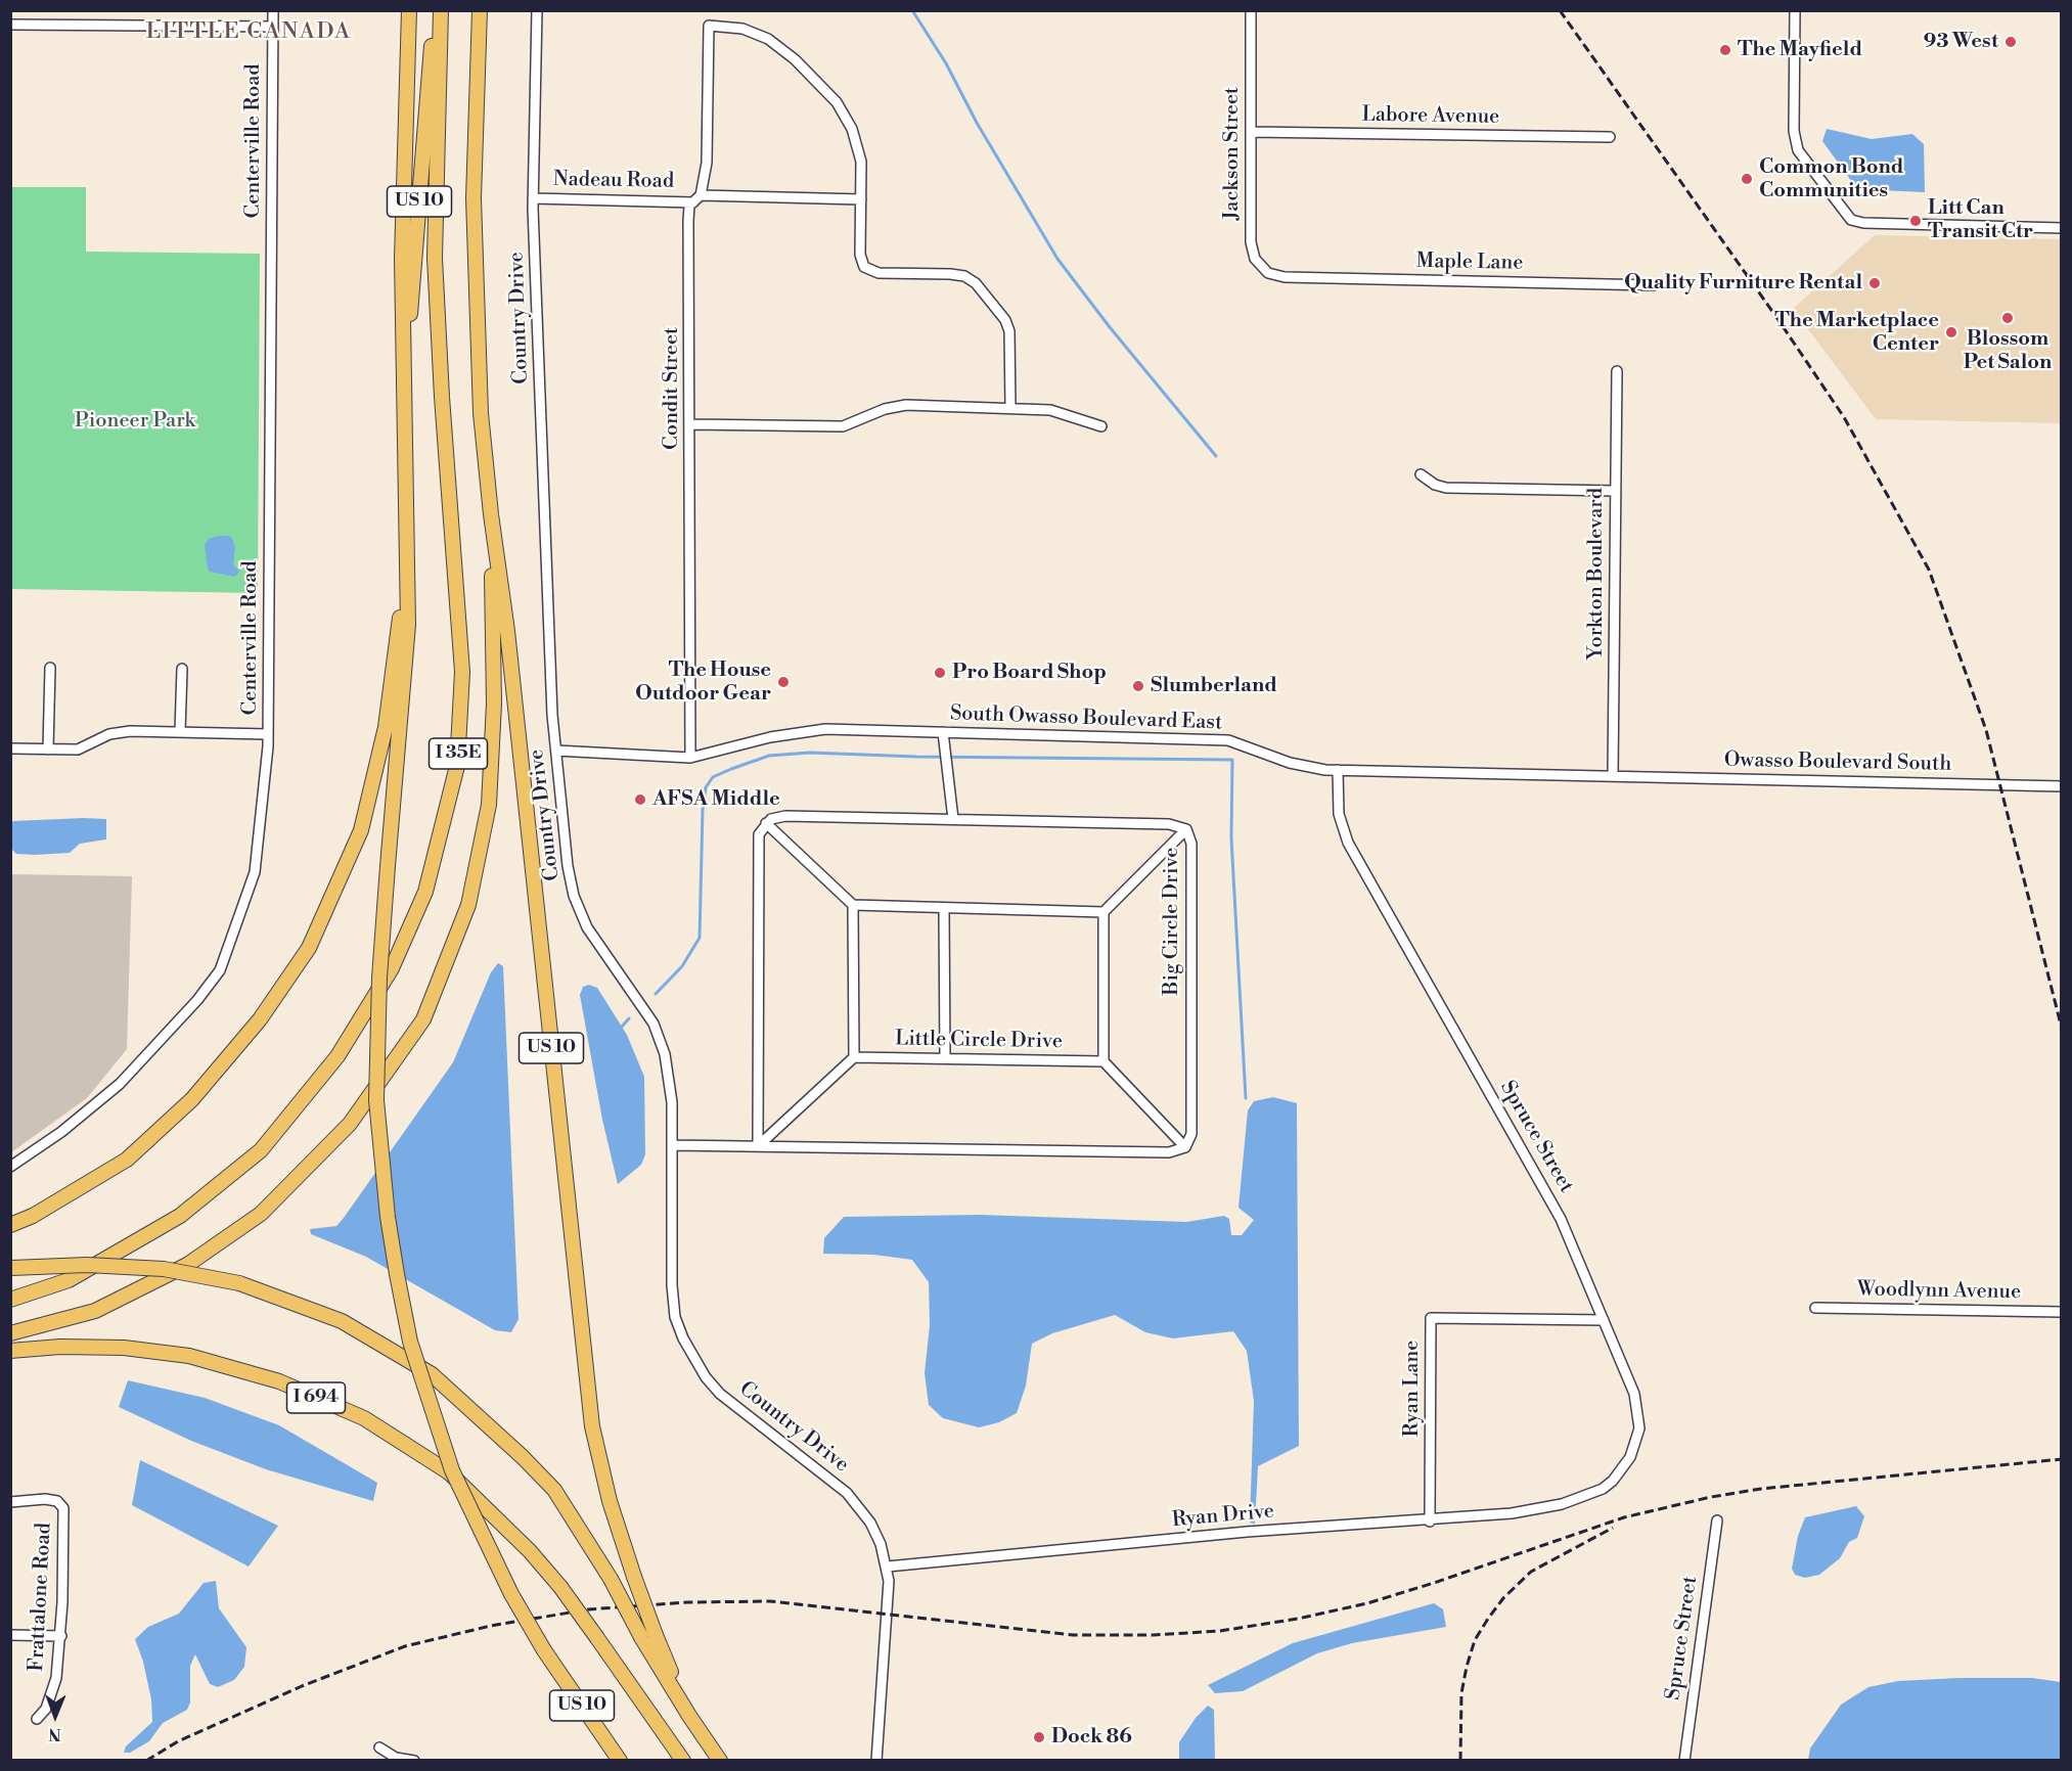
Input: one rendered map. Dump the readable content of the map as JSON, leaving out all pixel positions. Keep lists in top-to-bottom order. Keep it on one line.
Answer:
{"streets":{"highway":["US 10","I 35E","I 694"],"street":["Labore Avenue","Centerville Road","Jackson Street","Nadeau Road","Maple Lane","Country Drive","Condit Street","Yorkton Boulevard","South Owasso Boulevard East","Owasso Boulevard South","Big Circle Drive","Little Circle Drive","Spruce Street","Woodlynn Avenue","Ryan Lane","Ryan Drive","Frattalone Road"]},"crossings":[["Labore Avenue","Jackson Street"],["Jackson Street","Maple Lane"],["Nadeau Road","Country Drive"],["Nadeau Road","Condit Street"],["US 10","I 35E"],["Country Drive","South Owasso Boulevard East"],["Country Drive","Ryan Drive"],["Condit Street","South Owasso Boulevard East"],["Yorkton Boulevard","South Owasso Boulevard East"],["Yorkton Boulevard","Owasso Boulevard South"],["South Owasso Boulevard East","Owasso Boulevard South"],["South Owasso Boulevard East","Spruce Street"],["Spruce Street","Ryan Lane"],["Spruce Street","Ryan Drive"],["Ryan Lane","Ryan Drive"]],"districts":["LITTLE CANADA"],"parks":["Pioneer Park"],"places":["93 West","The Mayfield","Common Bond Communities","Litt Can Transit Ctr","Quality Furniture Rental","Blossom Pet Salon","The Marketplace Center","Pro Board Shop","The House Outdoor Gear","Slumberland","AFSA Middle","Dock 86"],"north":"bottom"}
